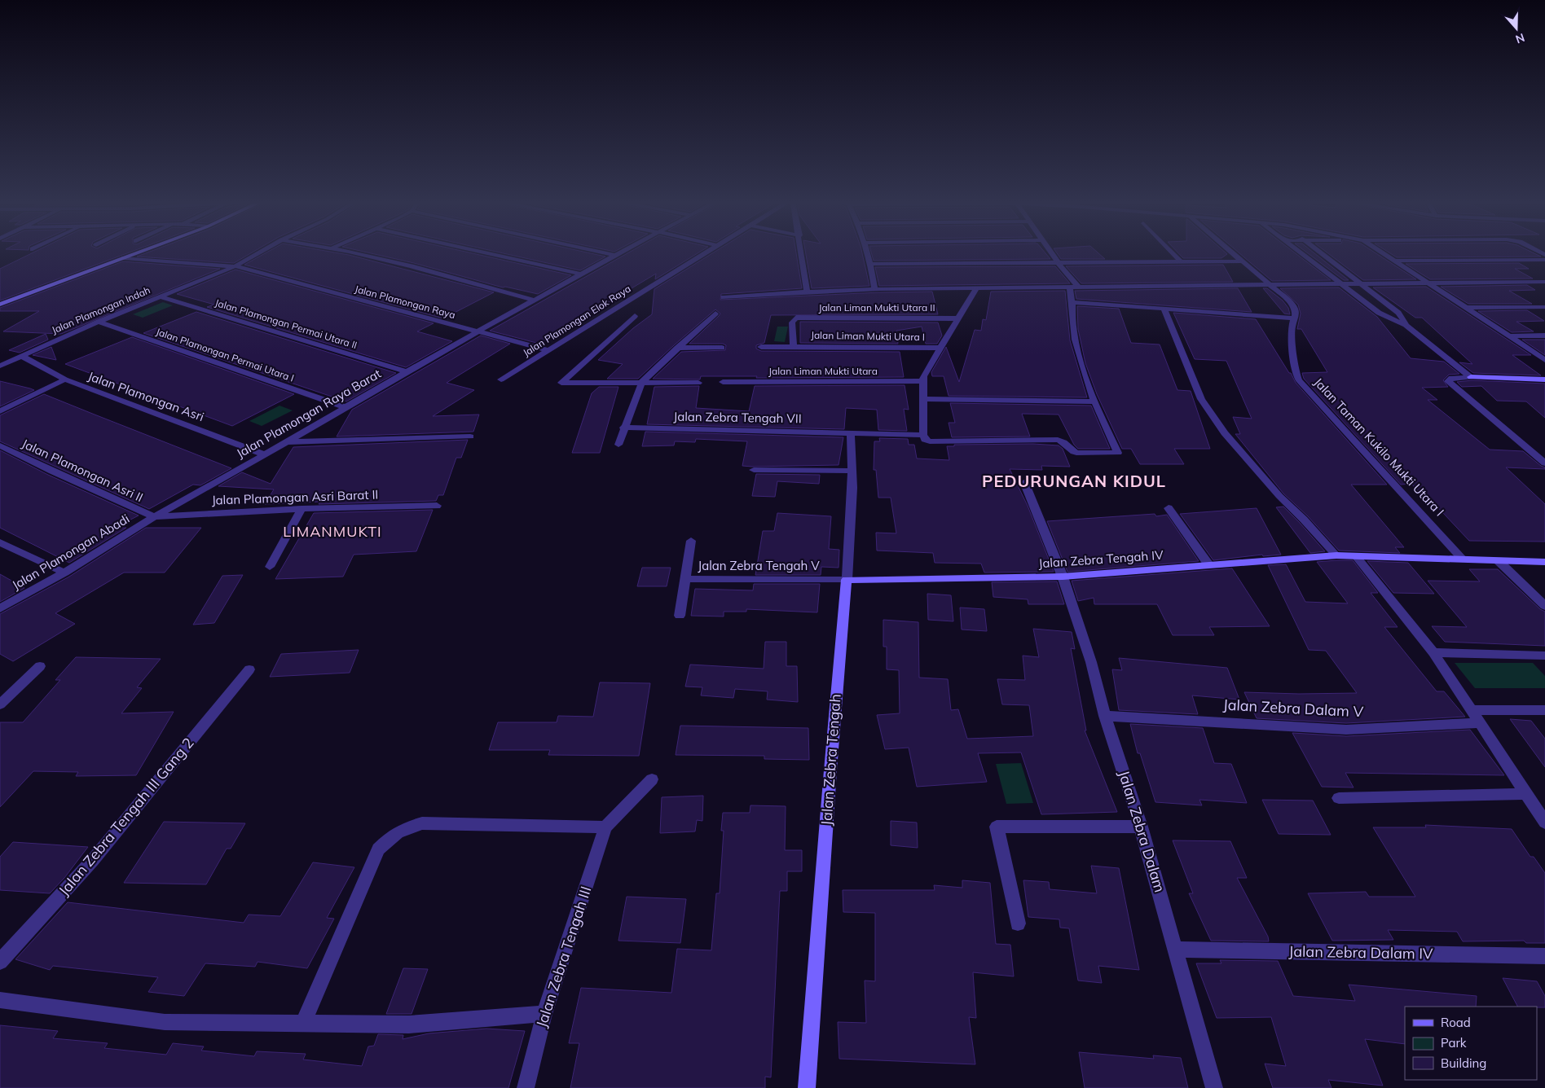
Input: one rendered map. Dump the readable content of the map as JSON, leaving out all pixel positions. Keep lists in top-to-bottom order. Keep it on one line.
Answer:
{"streets":{"street":["Jalan Plamongan Raya","Jalan Liman Mukti Utara II","Jalan Plamongan Indah","Jalan Plamongan Elok Raya","Jalan Plamongan Permai Utara II","Jalan Liman Mukti Utara I","Jalan Plamongan Permai Utara I","Jalan Liman Mukti Utara","Jalan Plamongan Asri","Jalan Plamongan Raya Barat","Jalan Zebra Tengah VII","Jalan Taman Kukilo Mukti Utara I","Jalan Plamongan Asri II","Jalan Plamongan Asri Barat II","Jalan Plamongan Abadi","Jalan Zebra Tengah IV","Jalan Zebra Tengah V","Jalan Zebra Dalam V","Jalan Zebra Tengah","Jalan Zebra Tengah III Gang 2","Jalan Zebra Dalam","Jalan Zebra Dalam IV","Jalan Zebra Tengah III"]},"crossings":[["Jalan Plamongan Raya","Jalan Plamongan Indah"],["Jalan Plamongan Raya","Jalan Plamongan Elok Raya"],["Jalan Plamongan Raya","Jalan Plamongan Raya Barat"],["Jalan Liman Mukti Utara II","Jalan Liman Mukti Utara I"],["Jalan Plamongan Indah","Jalan Plamongan Permai Utara II"],["Jalan Plamongan Indah","Jalan Plamongan Permai Utara I"],["Jalan Plamongan Indah","Jalan Plamongan Asri"],["Jalan Plamongan Permai Utara II","Jalan Plamongan Raya Barat"],["Jalan Plamongan Permai Utara I","Jalan Plamongan Raya Barat"],["Jalan Plamongan Asri","Jalan Plamongan Raya Barat"],["Jalan Plamongan Raya Barat","Jalan Plamongan Asri II"],["Jalan Plamongan Raya Barat","Jalan Plamongan Asri Barat II"],["Jalan Plamongan Raya Barat","Jalan Plamongan Abadi"],["Jalan Zebra Tengah VII","Jalan Zebra Tengah"],["Jalan Taman Kukilo Mukti Utara I","Jalan Zebra Tengah IV"],["Jalan Plamongan Asri II","Jalan Plamongan Asri Barat II"],["Jalan Plamongan Asri II","Jalan Plamongan Abadi"],["Jalan Plamongan Asri Barat II","Jalan Plamongan Abadi"],["Jalan Zebra Tengah IV","Jalan Zebra Tengah V"],["Jalan Zebra Tengah IV","Jalan Zebra Tengah"],["Jalan Zebra Tengah IV","Jalan Zebra Dalam"],["Jalan Zebra Tengah V","Jalan Zebra Tengah"],["Jalan Zebra Dalam V","Jalan Zebra Dalam"],["Jalan Zebra Dalam","Jalan Zebra Dalam IV"]],"districts":["PEDURUNGAN KIDUL","LIMANMUKTI"],"legend":["Road","Park","Building"],"north":"bottom"}
